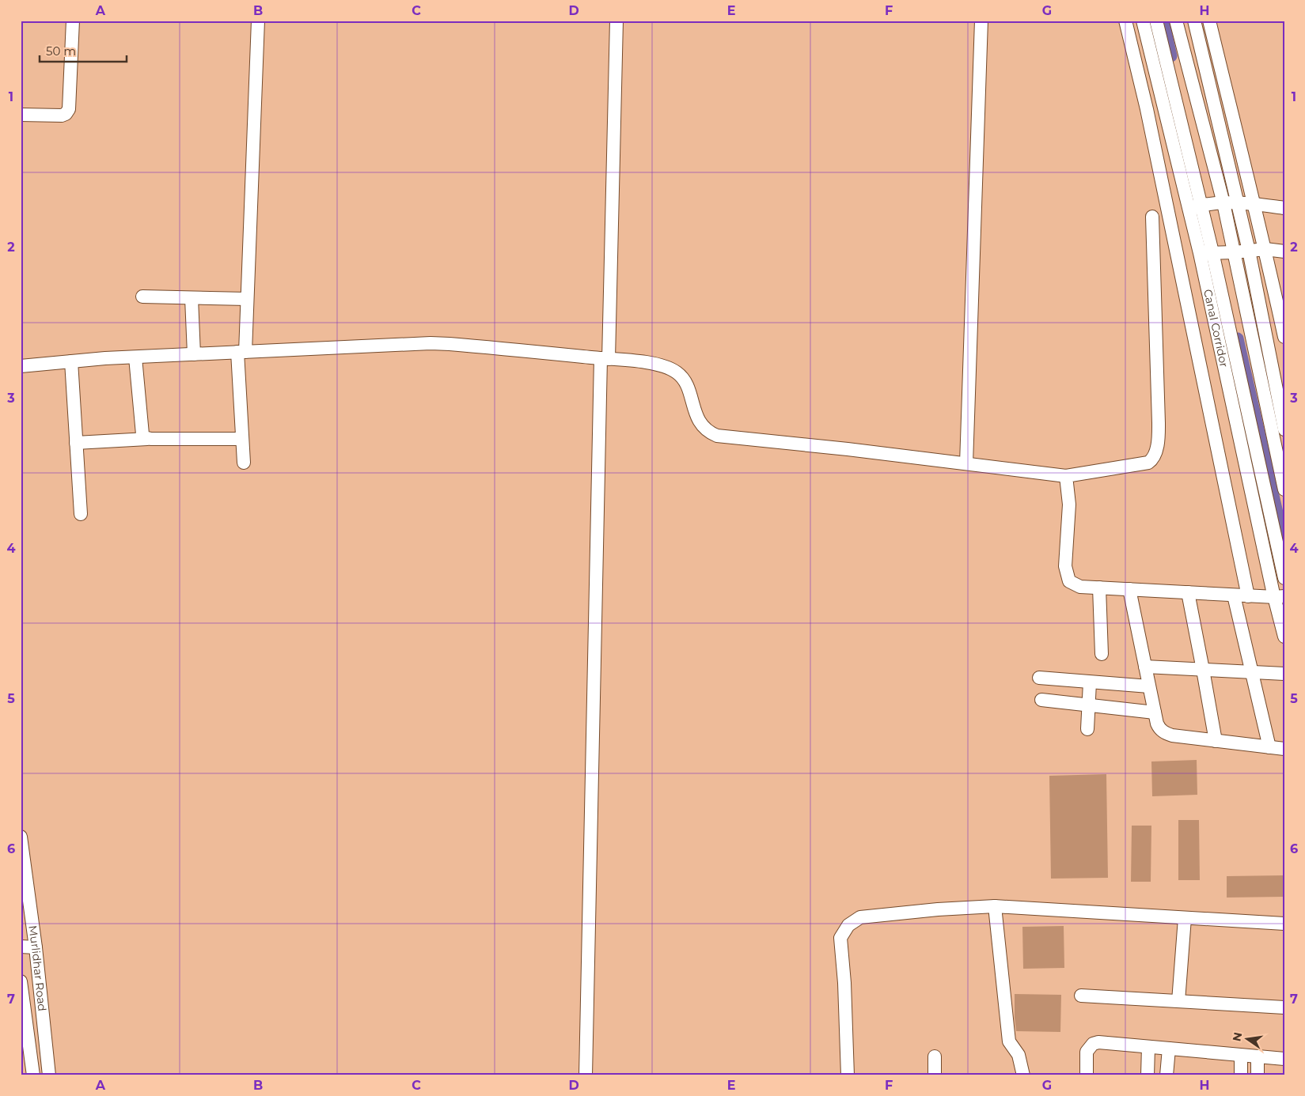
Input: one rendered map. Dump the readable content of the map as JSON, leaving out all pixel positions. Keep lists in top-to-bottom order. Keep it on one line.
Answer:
{"streets":{"street":["Canal Corridor","Murlidhar Road"]},"scale_bar":"50 m","north":"left","grid":{"columns":["A","B","C","D","E","F","G","H"],"rows":["1","2","3","4","5","6","7"]}}
